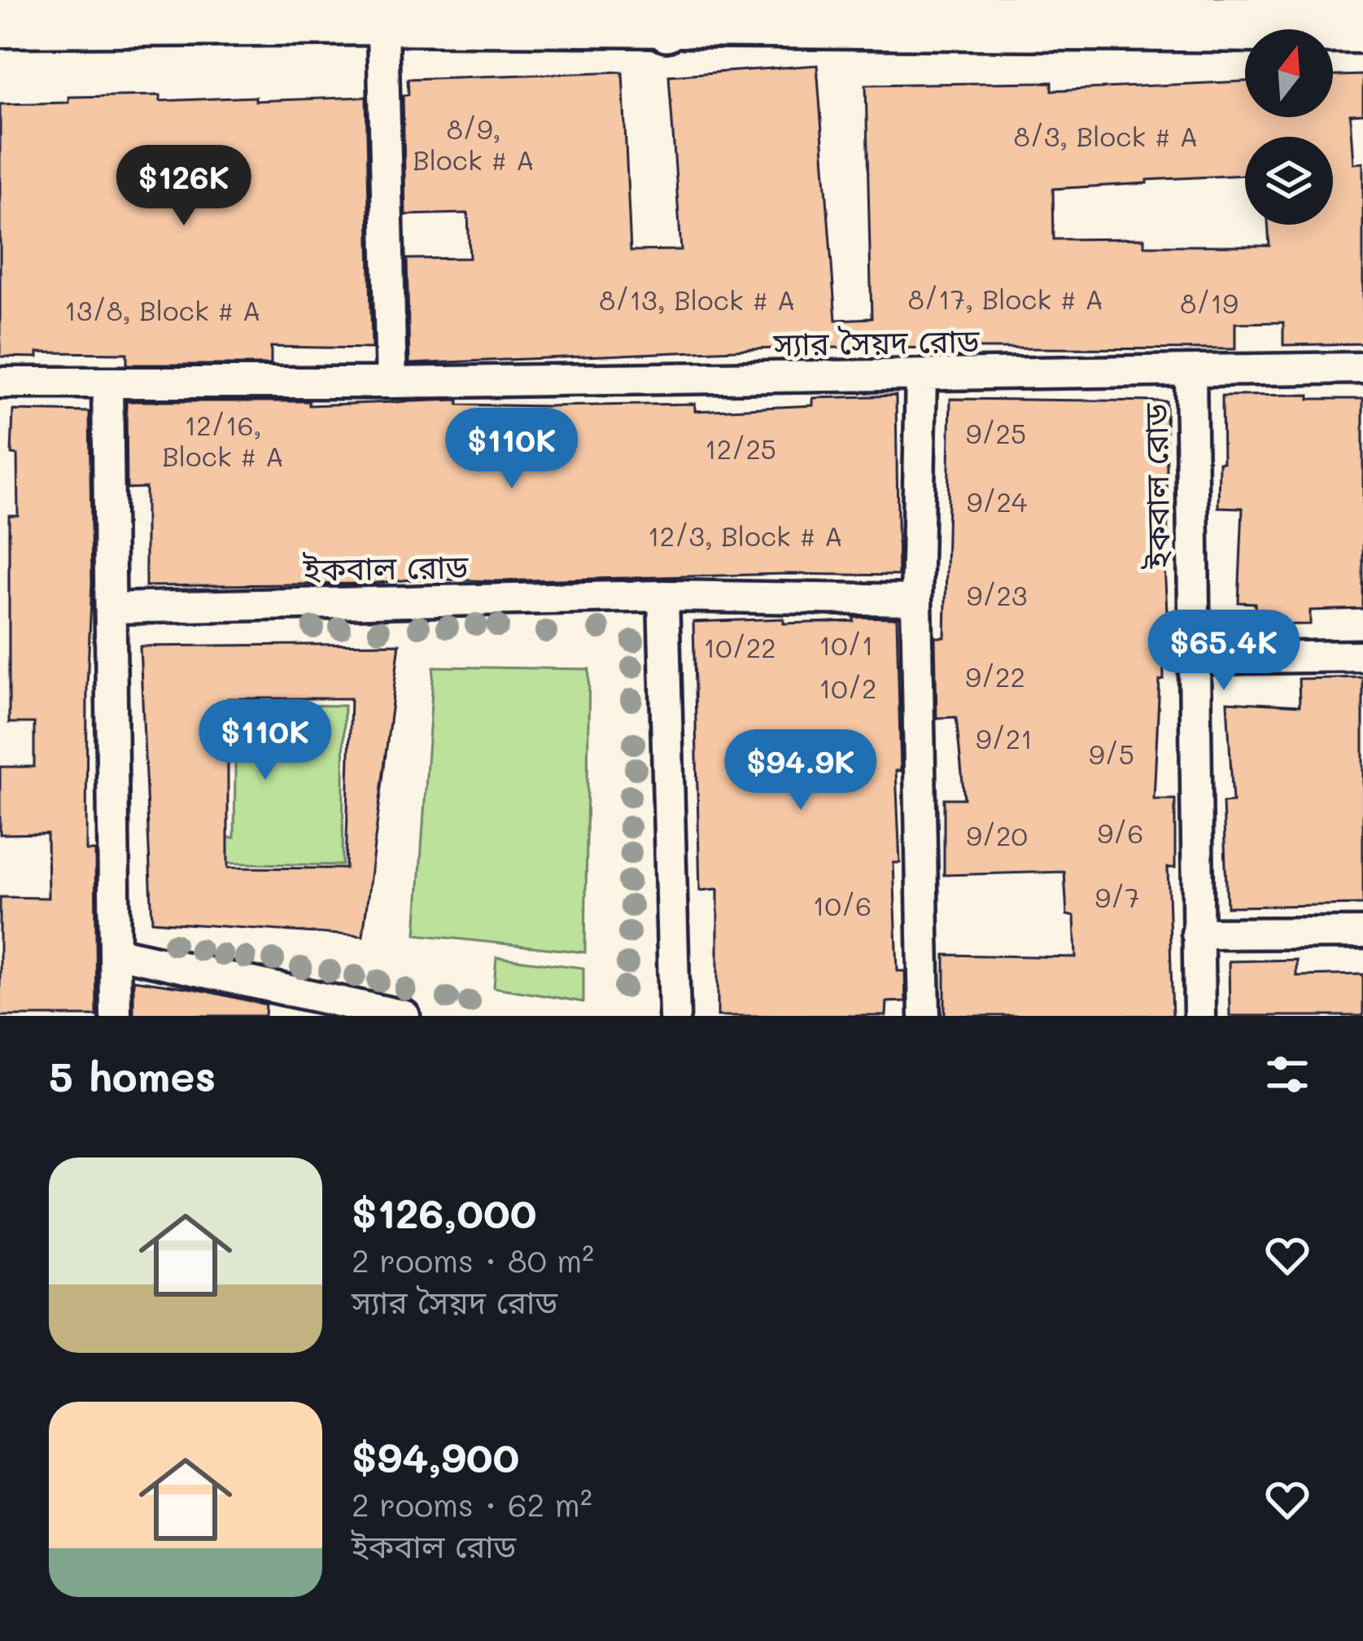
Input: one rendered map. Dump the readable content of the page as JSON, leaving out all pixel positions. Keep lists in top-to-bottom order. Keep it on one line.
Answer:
{"streets":{"street":["স্যার সৈয়দ রোড","ইকবাল রোড"]},"crossings":[["স্যার সৈয়দ রোড","ইকবাল রোড"]],"house_numbers":["8/9, Block # A","8/3, Block # A","8/17, Block # A","8/13, Block # A","8/19","13/8, Block # A","12/16, Block # A","9/25","12/25","9/24","12/3, Block # A","9/23","10/1","10/22","9/22","10/2","9/21","9/5","9/6","9/20","9/7","10/6"],"north":"top","page":{"price":["$126K","$110K","$65.4K","$110K","$94.9K"],"heading":"5 homes","list":[{"name":"$126,000","note":"2 rooms · 80 m² · স্যার সৈয়দ রোড"},{"name":"$94,900","note":"2 rooms · 62 m² · ইকবাল রোড"}]}}
